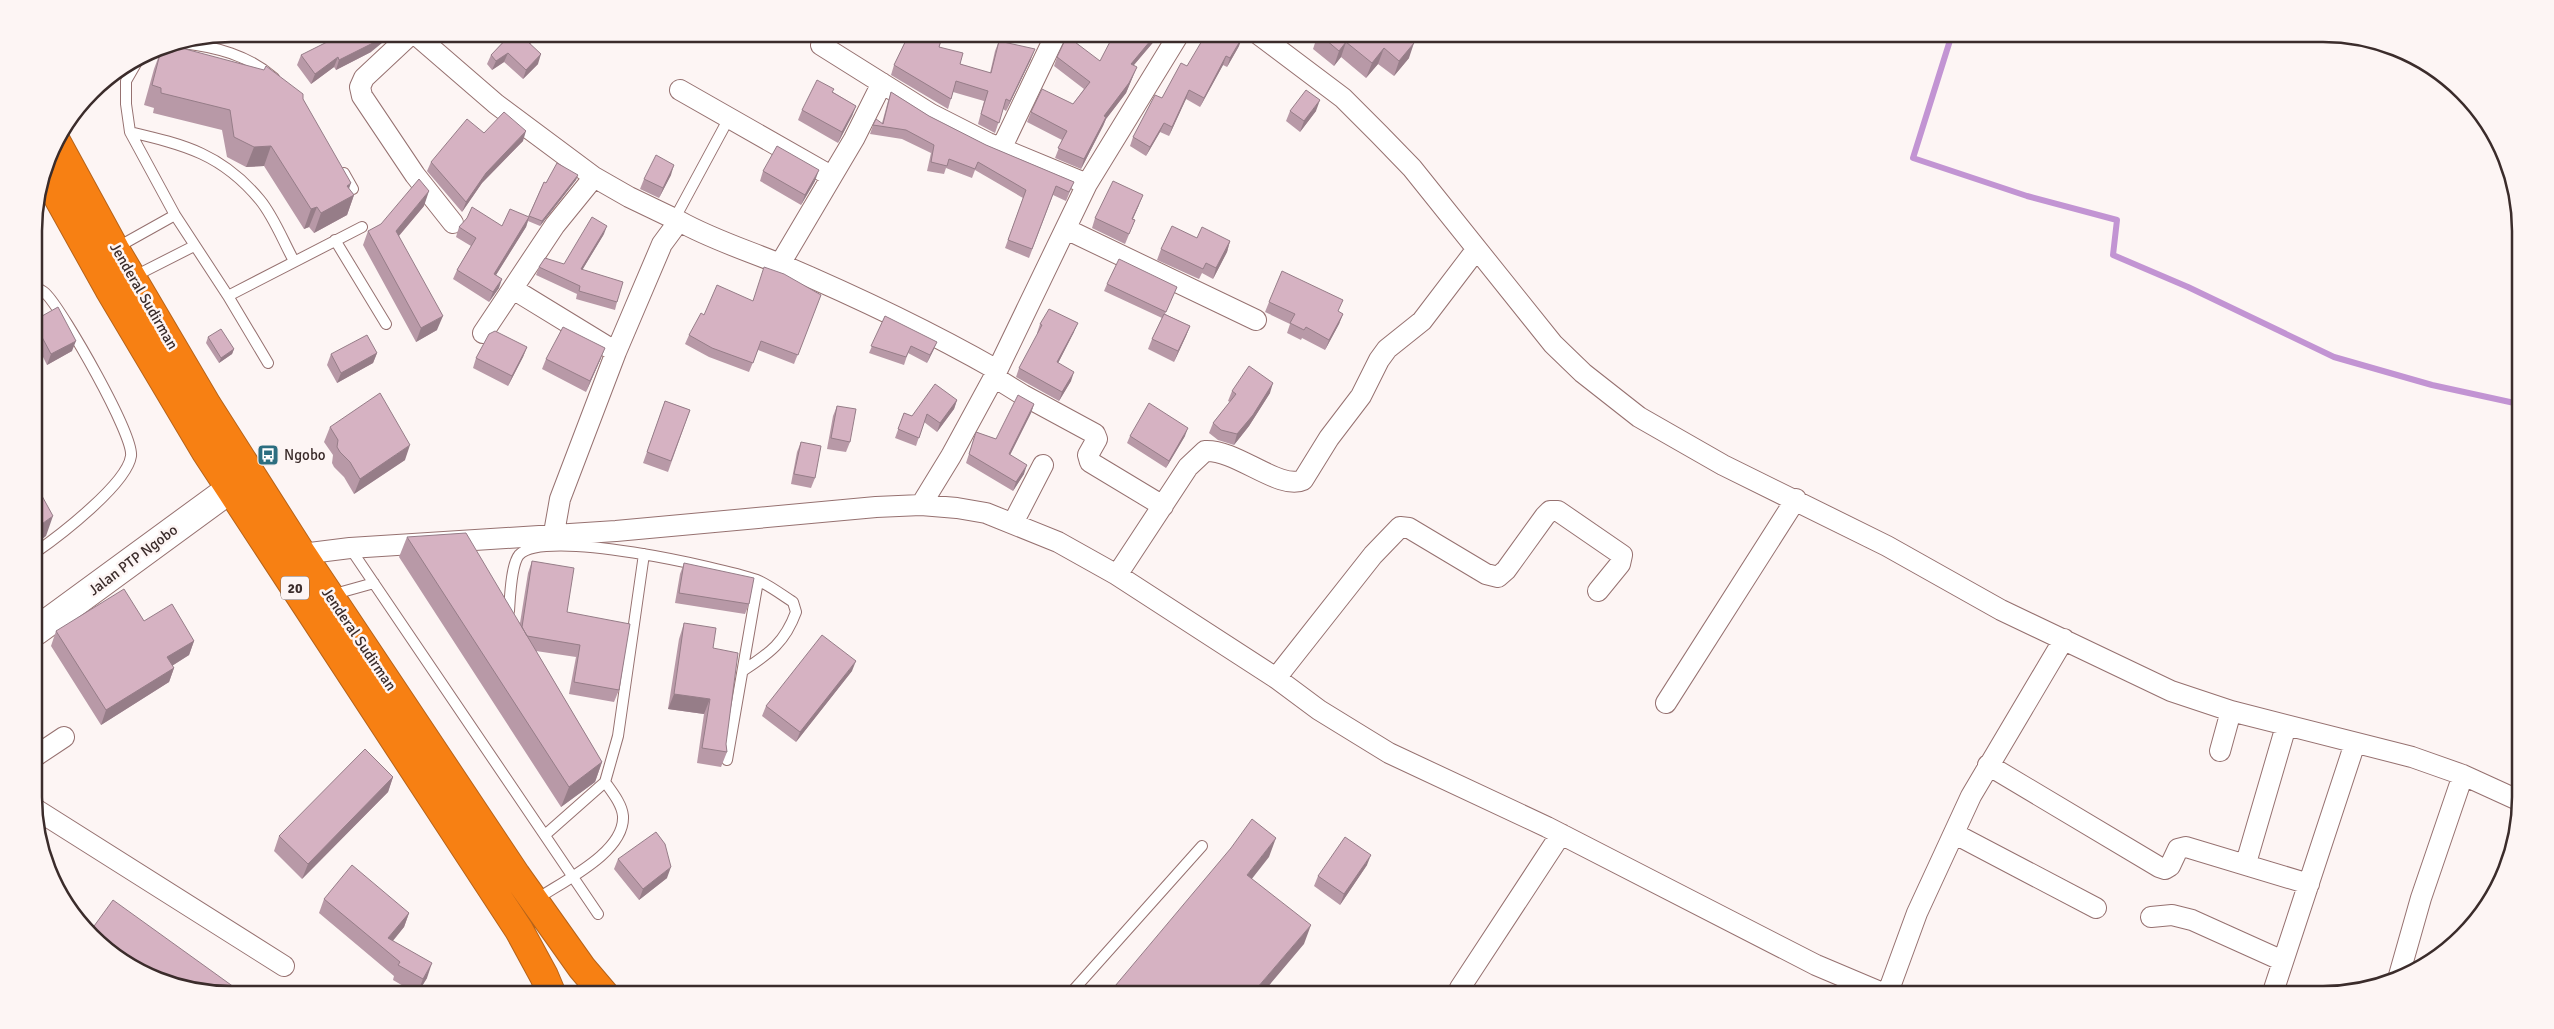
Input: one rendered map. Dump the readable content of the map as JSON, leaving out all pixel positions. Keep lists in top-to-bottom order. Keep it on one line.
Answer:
{"streets":{"highway":["Jenderal Sudirman","20"],"main road":["Jalan PTP Ngobo"]},"crossings":[["Jenderal Sudirman","Jalan PTP Ngobo"]],"places":{"bus stop":["Ngobo"]}}
